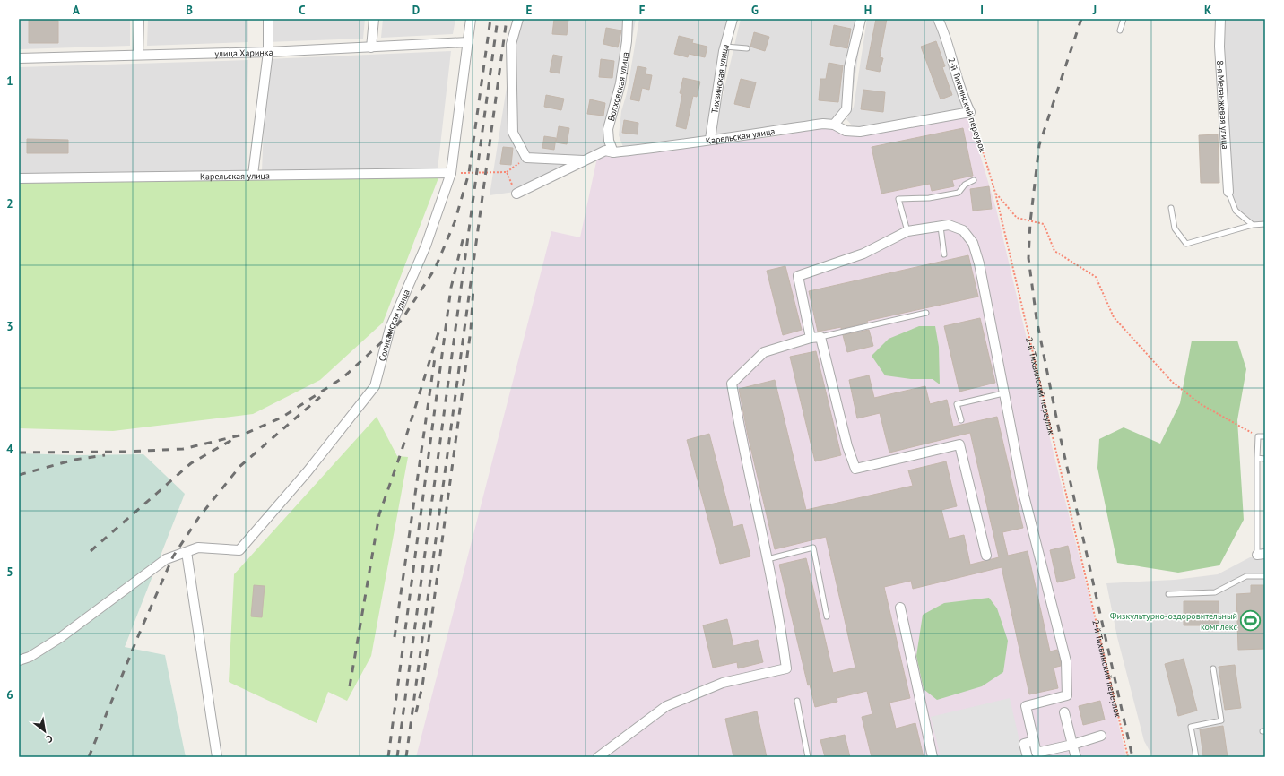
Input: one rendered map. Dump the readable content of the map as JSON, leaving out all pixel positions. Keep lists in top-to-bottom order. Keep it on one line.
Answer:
{"streets":{"street":["улица Харинка","Тихвинская улица","Волховская улица","2-й Тихвинский переулок","8-я Меланжевая улица","Карельская улица","Соликамская улица"]},"crossings":[["улица Харинка","Соликамская улица"],["Тихвинская улица","Карельская улица"],["Волховская улица","Карельская улица"],["2-й Тихвинский переулок","Карельская улица"],["Карельская улица","Соликамская улица"]],"places":{"sports":["Физкультурно-оздоровительный комплекс"]},"north":"bottom right","grid":{"columns":["A","B","C","D","E","F","G","H","I","J","K"],"rows":["1","2","3","4","5","6"]}}
